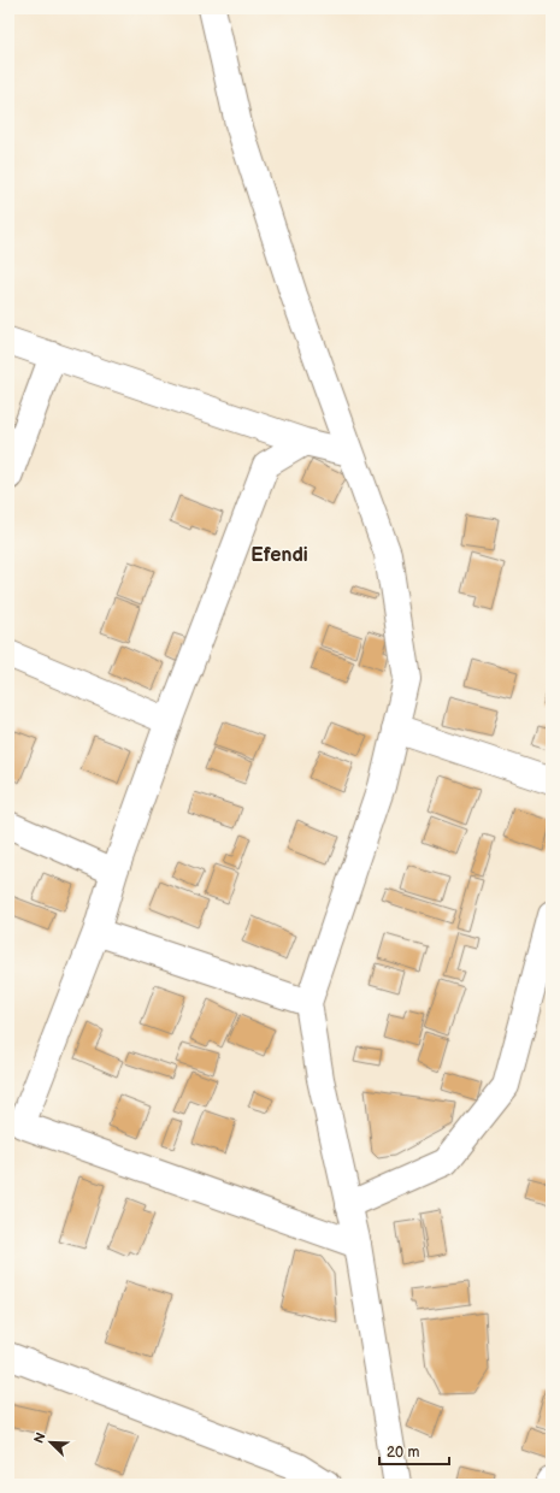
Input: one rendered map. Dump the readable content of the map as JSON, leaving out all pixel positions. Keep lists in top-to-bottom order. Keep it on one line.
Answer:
{"districts":["Efendi"],"scale_bar":"20 m","north":"top left"}
